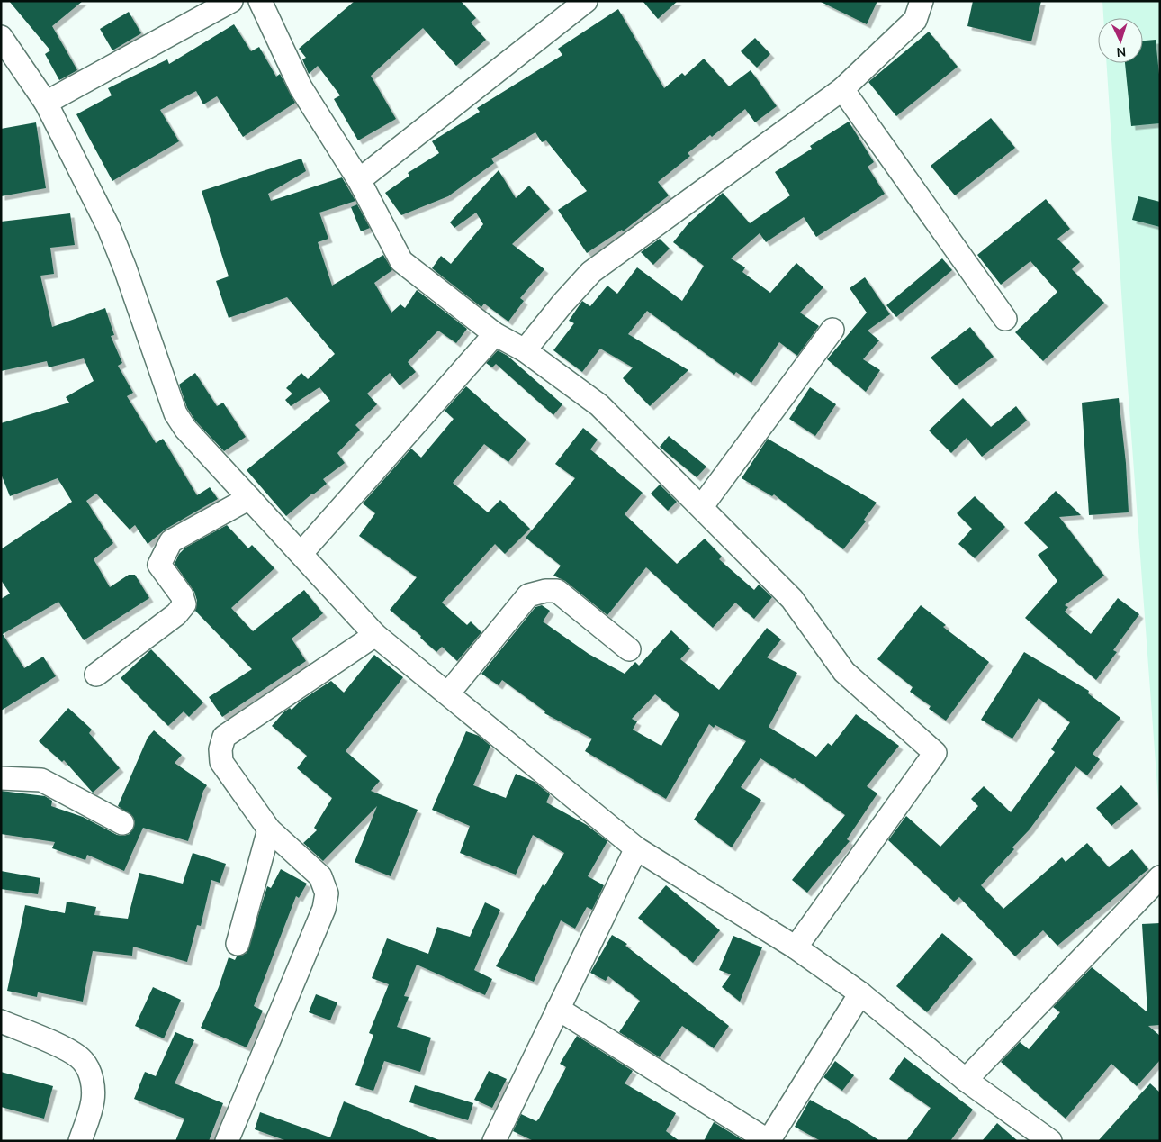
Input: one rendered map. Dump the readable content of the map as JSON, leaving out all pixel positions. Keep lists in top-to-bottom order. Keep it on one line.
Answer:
{"north":"bottom"}
